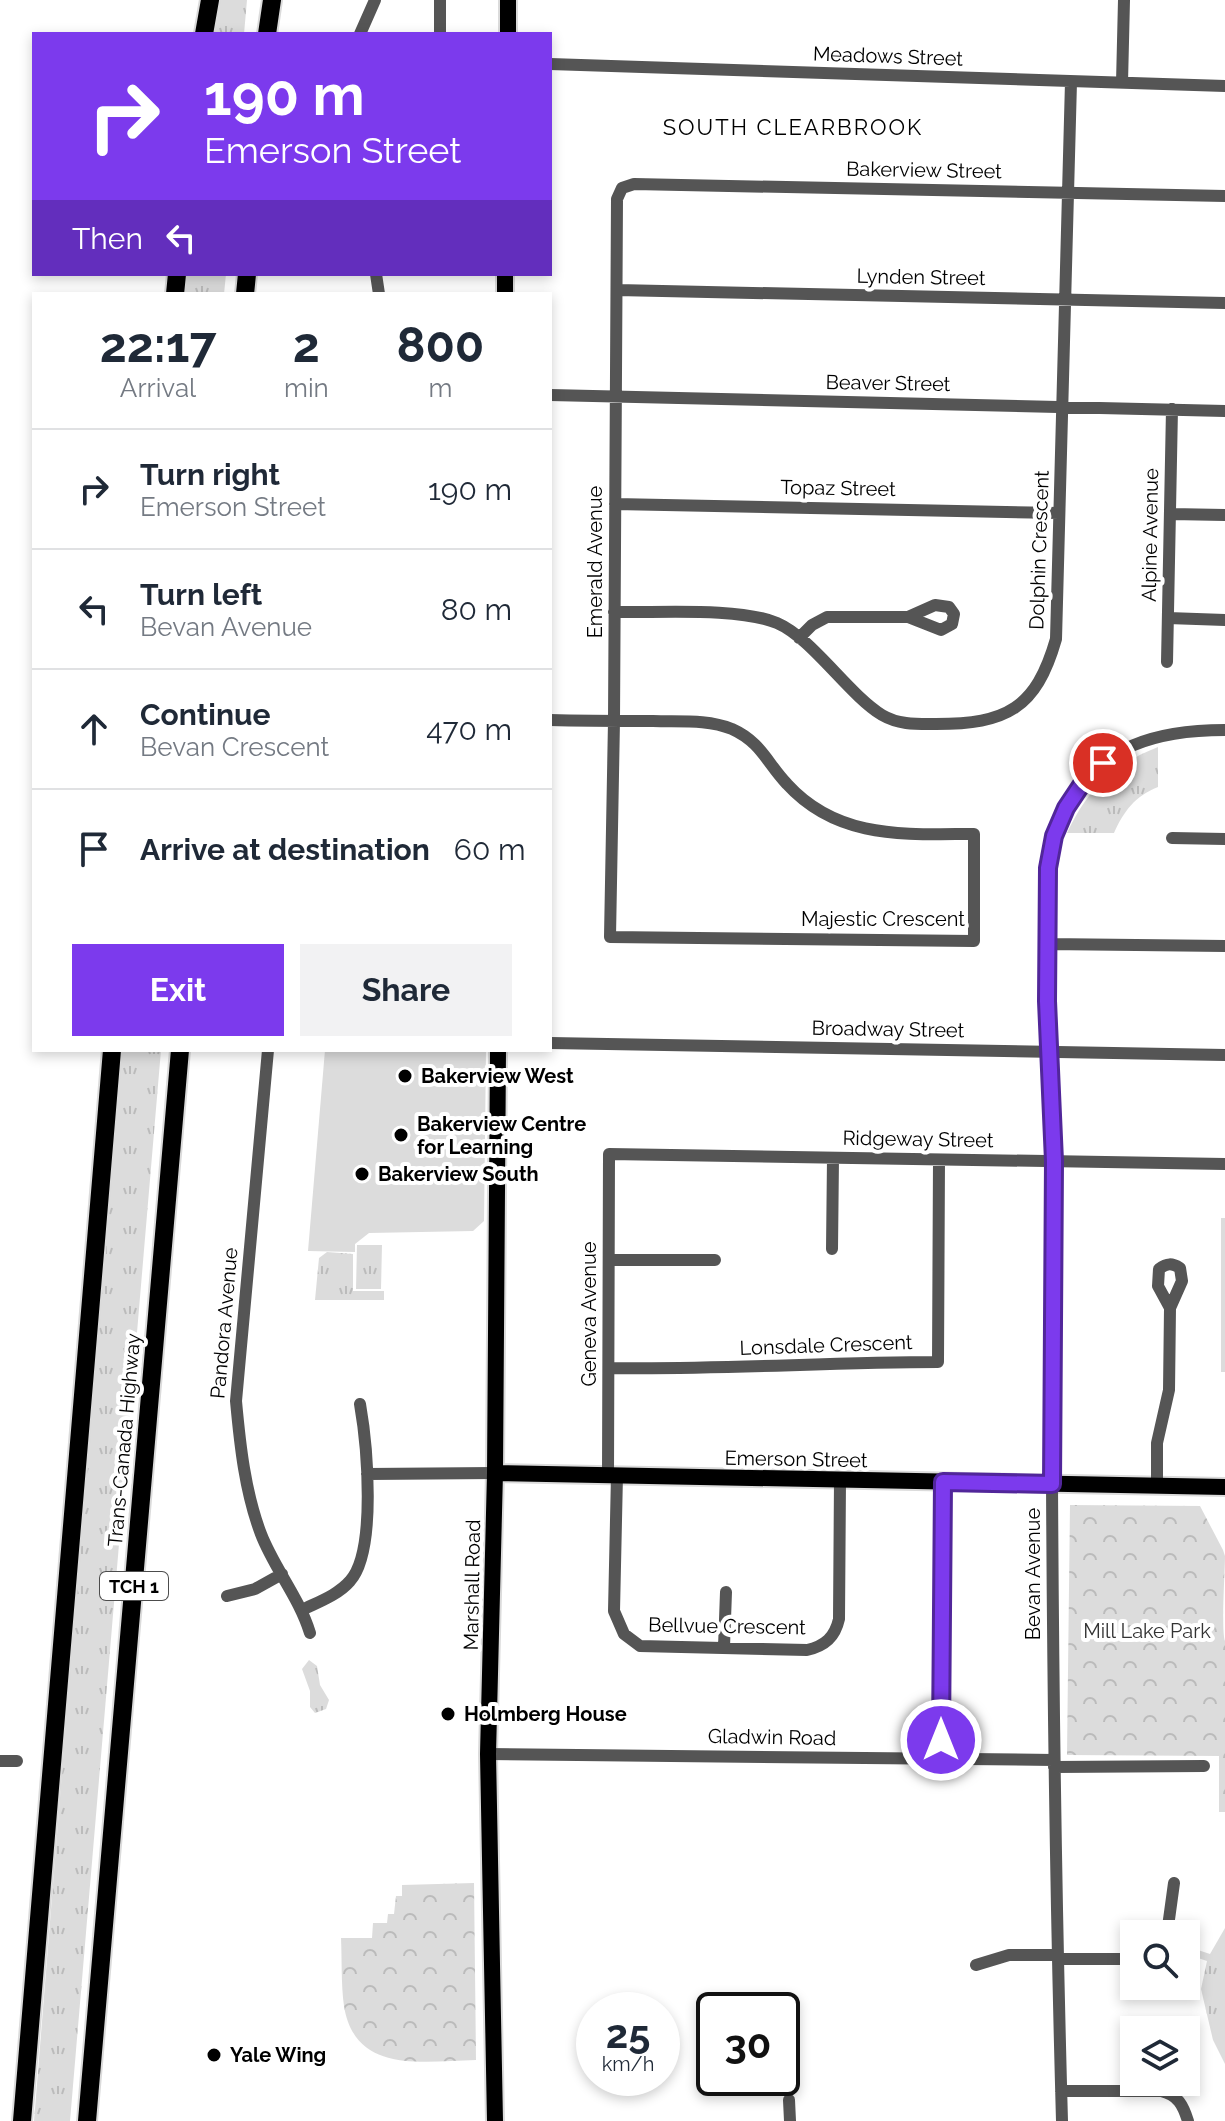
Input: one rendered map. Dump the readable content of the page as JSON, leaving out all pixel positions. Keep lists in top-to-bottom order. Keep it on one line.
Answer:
{"streets":{"highway":["Trans-Canada Highway","TCH 1"],"main road":["Emerson Street","Marshall Road"],"street":["Meadows Street","Bakerview Street","Lynden Street","Beaver Street","Topaz Street","Alpine Avenue","Dolphin Crescent","Emerald Avenue","Majestic Crescent","Broadway Street","Ridgeway Street","Geneva Avenue","Pandora Avenue","Lonsdale Crescent","Bevan Avenue","Bellvue Crescent","Gladwin Road"]},"crossings":[["Meadows Street","Dolphin Crescent"],["Bakerview Street","Dolphin Crescent"],["Bakerview Street","Emerald Avenue"],["Lynden Street","Dolphin Crescent"],["Lynden Street","Emerald Avenue"],["Beaver Street","Alpine Avenue"],["Beaver Street","Dolphin Crescent"],["Beaver Street","Emerald Avenue"],["Topaz Street","Dolphin Crescent"],["Topaz Street","Emerald Avenue"],["Dolphin Crescent","Emerald Avenue"],["Emerald Avenue","Majestic Crescent"],["Broadway Street","Bevan Avenue"],["Ridgeway Street","Geneva Avenue"],["Ridgeway Street","Lonsdale Crescent"],["Ridgeway Street","Bevan Avenue"],["Geneva Avenue","Lonsdale Crescent"],["Geneva Avenue","Emerson Street"],["Geneva Avenue","Bellvue Crescent"],["Emerson Street","Bevan Avenue"],["Emerson Street","Marshall Road"],["Emerson Street","Bellvue Crescent"],["Bevan Avenue","Gladwin Road"],["Marshall Road","Gladwin Road"]],"districts":["SOUTH CLEARBROOK"],"parks":["Mill Lake Park"],"places":["Bakerview West","Bakerview Centre for Learning","Bakerview South","Holmberg House","Yale Wing"],"page":{"turn":["190 m","Emerson Street"],"then":"Then","eta":["22:17","Arrival","2","min","800","m"],"list":[{"name":"Turn right","note":"Emerson Street","value":"190 m"},{"name":"Turn left","note":"Bevan Avenue","value":"80 m"},{"name":"Continue","note":"Bevan Crescent","value":"470 m"},{"name":"Arrive at destination","value":"60 m"}],"buttons":["Exit","Share"],"speed":"25 km/h","limit":"30"}}
